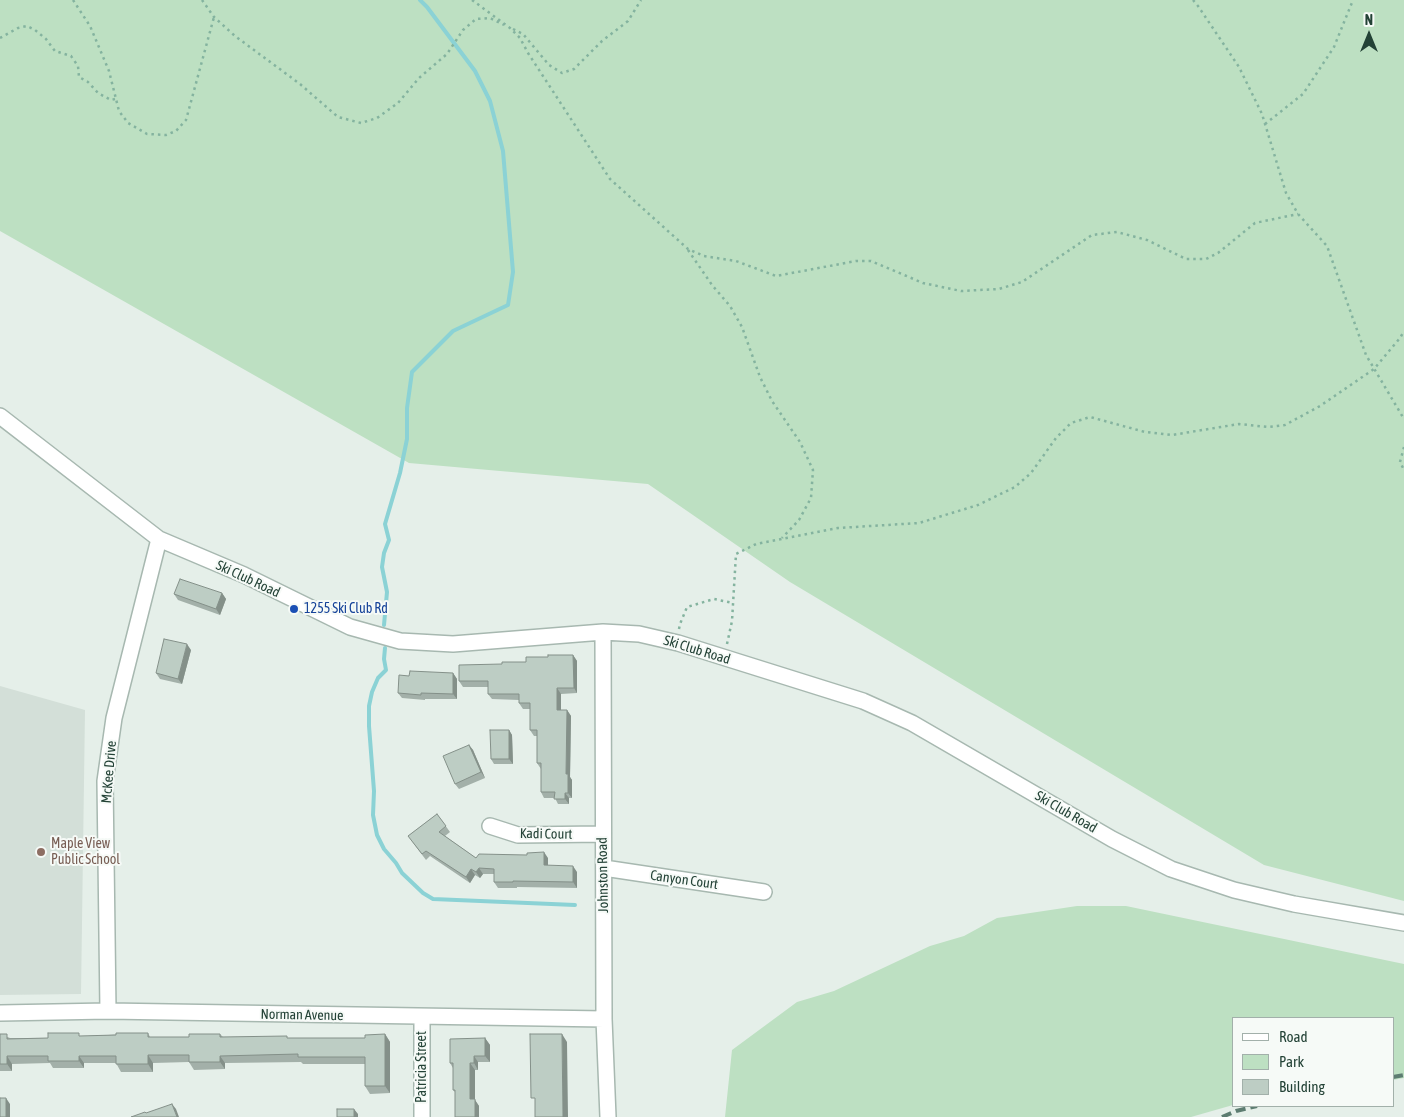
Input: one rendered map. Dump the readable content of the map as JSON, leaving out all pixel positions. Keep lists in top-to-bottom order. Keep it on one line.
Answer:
{"streets":{"street":["Ski Club Road","McKee Drive","Kadi Court","Johnston Road","Canyon Court","Norman Avenue","Patricia Street"]},"crossings":[["Ski Club Road","McKee Drive"],["Ski Club Road","Johnston Road"],["McKee Drive","Norman Avenue"],["Kadi Court","Johnston Road"],["Johnston Road","Canyon Court"],["Johnston Road","Norman Avenue"],["Norman Avenue","Patricia Street"]],"places":["1255 Ski Club Rd","Maple View Public School"],"legend":["Road","Park","Building"],"north":"top"}
